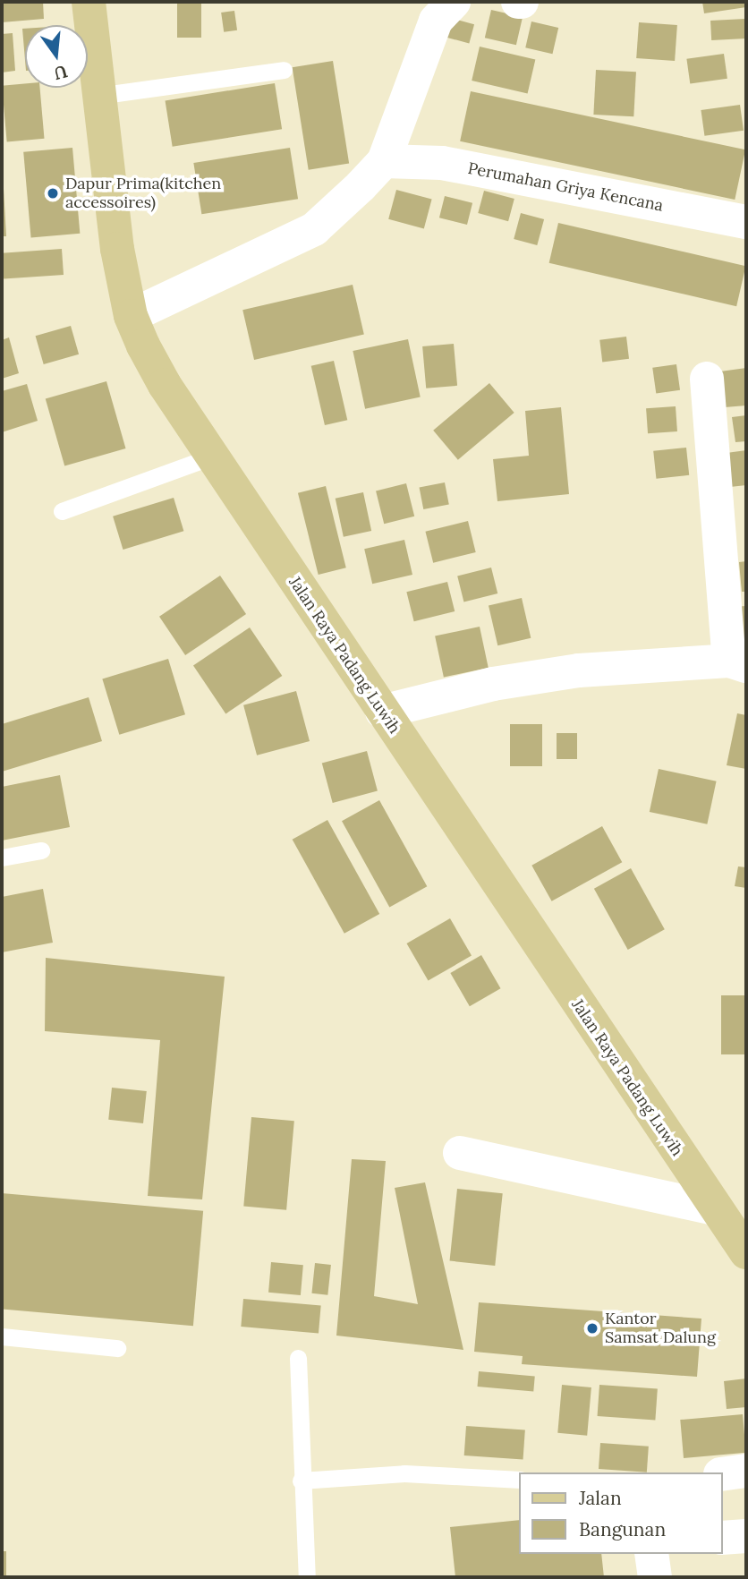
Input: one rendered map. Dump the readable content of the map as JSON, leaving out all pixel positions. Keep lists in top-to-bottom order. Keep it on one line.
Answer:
{"streets":{"main road":["Jalan Raya Padang Luwih"],"street":["Perumahan Griya Kencana"]},"places":["Dapur Prima(kitchen accessoires)","Kantor Samsat Dalung"],"legend":["Jalan","Bangunan"],"north":"bottom"}
